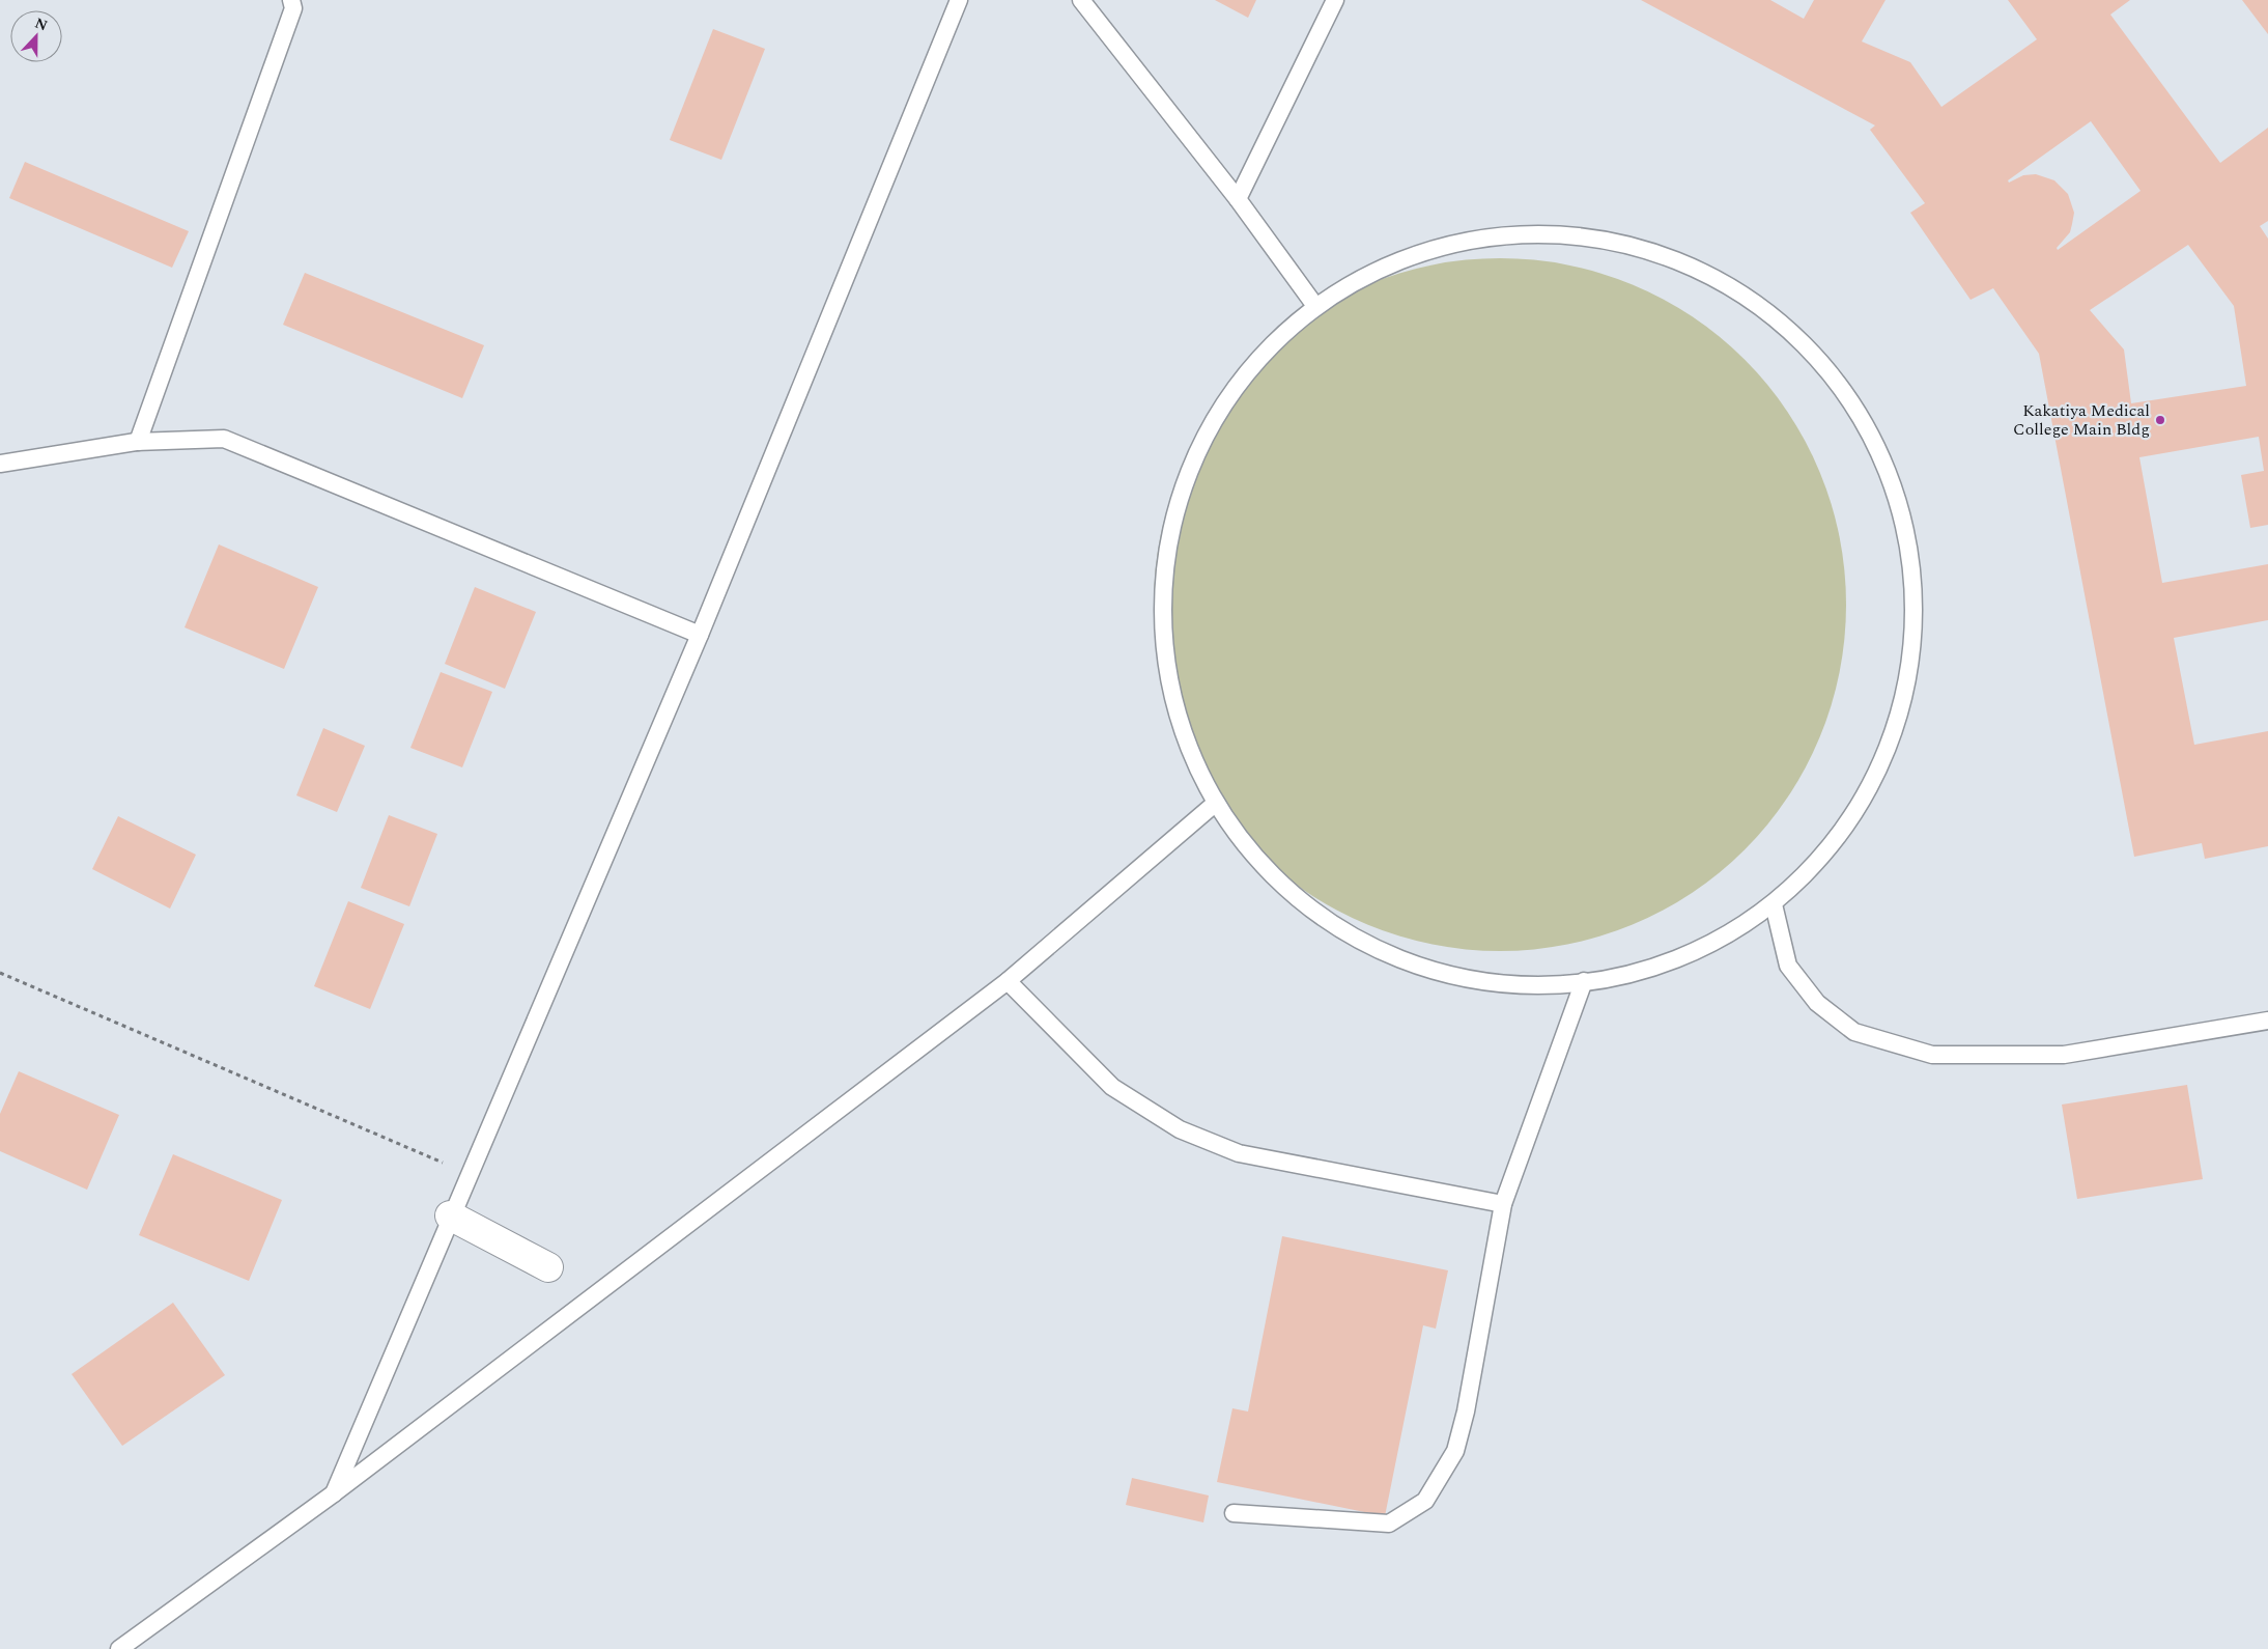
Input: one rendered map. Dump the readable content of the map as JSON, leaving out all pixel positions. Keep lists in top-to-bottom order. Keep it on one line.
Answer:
{"places":["Kakatiya Medical College Main Bldg"],"north":"top"}
